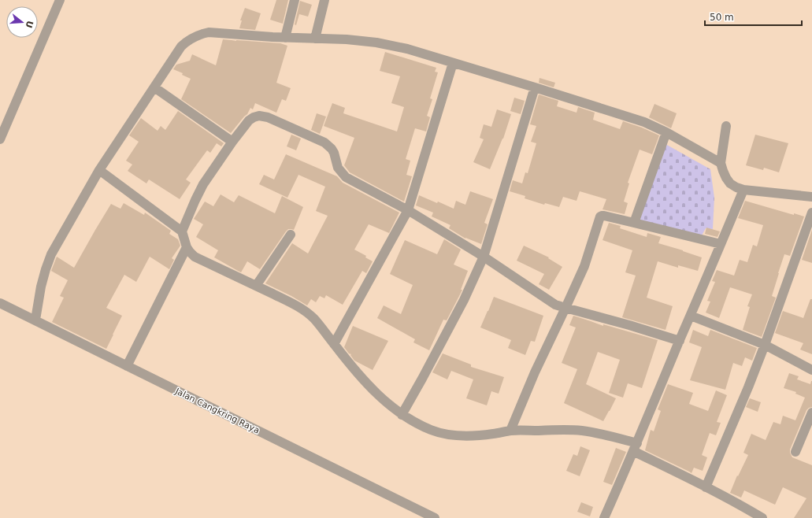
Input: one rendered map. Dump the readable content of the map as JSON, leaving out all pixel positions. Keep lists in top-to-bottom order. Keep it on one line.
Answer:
{"streets":{"street":["Jalan Cangkring Raya"]},"scale_bar":"50 m","north":"right"}
